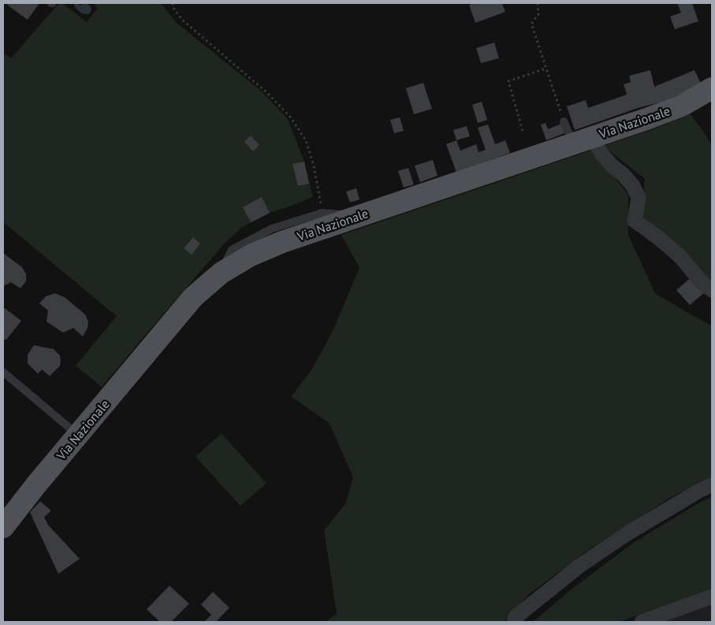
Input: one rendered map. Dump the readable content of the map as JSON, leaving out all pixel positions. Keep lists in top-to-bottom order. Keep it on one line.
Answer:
{"streets":{"main road":["Via Nazionale"]}}
